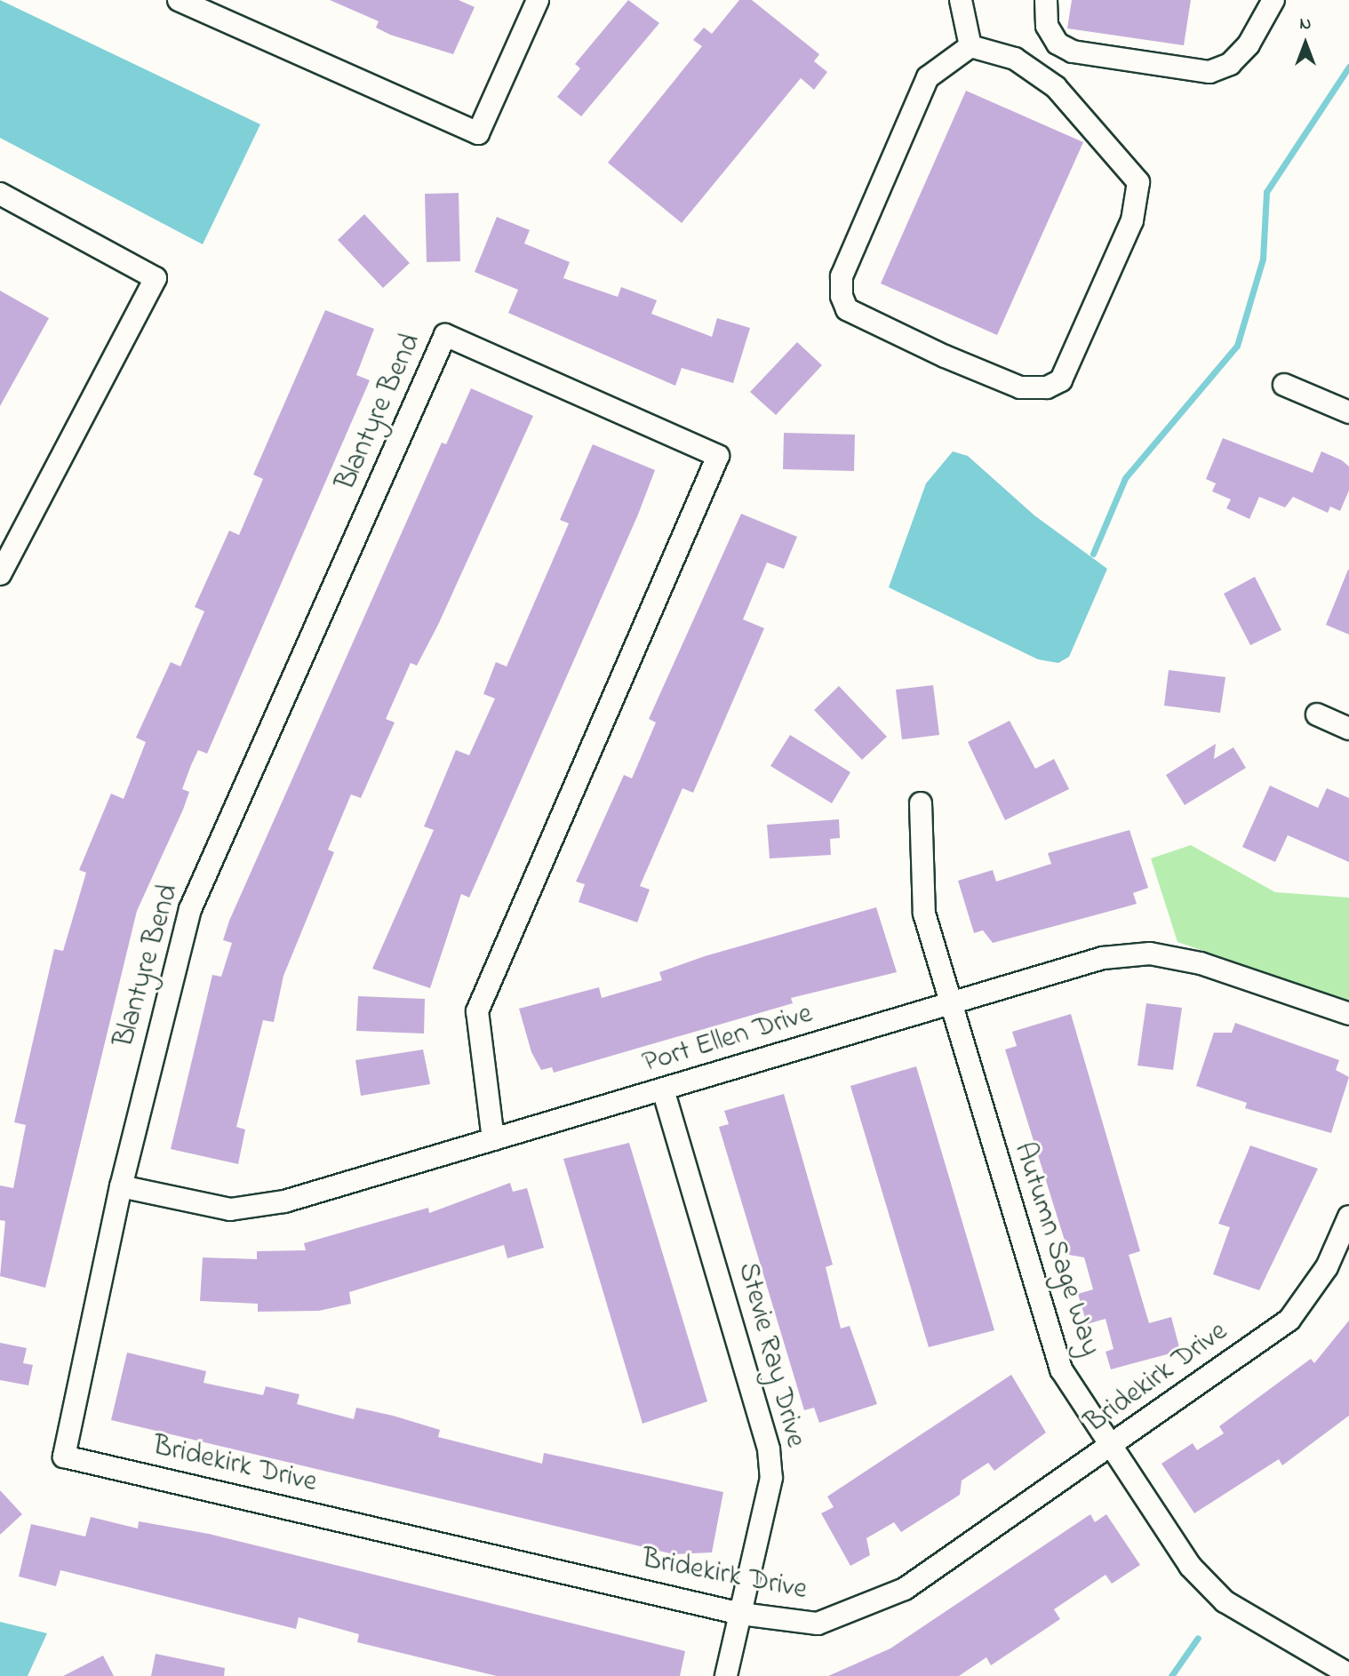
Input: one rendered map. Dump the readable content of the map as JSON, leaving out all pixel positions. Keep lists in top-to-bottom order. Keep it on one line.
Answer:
{"streets":{"street":["Blantyre Bend","Port Ellen Drive","Autumn Sage Way","Stevie Ray Drive","Bridekirk Drive"]},"crossings":[["Blantyre Bend","Port Ellen Drive"],["Blantyre Bend","Bridekirk Drive"],["Port Ellen Drive","Autumn Sage Way"],["Port Ellen Drive","Stevie Ray Drive"],["Autumn Sage Way","Bridekirk Drive"],["Stevie Ray Drive","Bridekirk Drive"]],"north":"top"}
